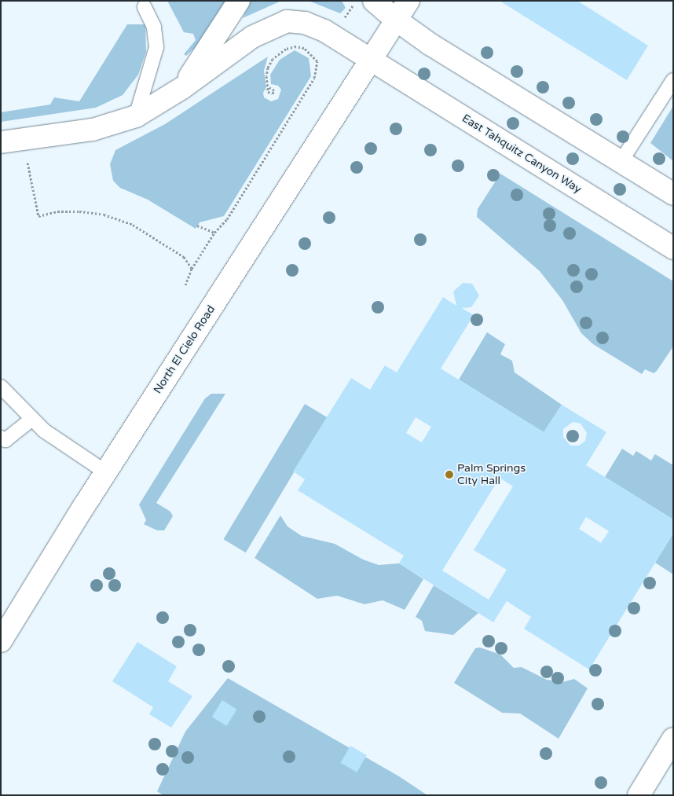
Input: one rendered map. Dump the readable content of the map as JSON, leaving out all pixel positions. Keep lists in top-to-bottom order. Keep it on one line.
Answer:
{"streets":{"street":["East Tahquitz Canyon Way","North El Cielo Road"]},"crossings":[["East Tahquitz Canyon Way","North El Cielo Road"]],"places":["Palm Springs City Hall"]}
